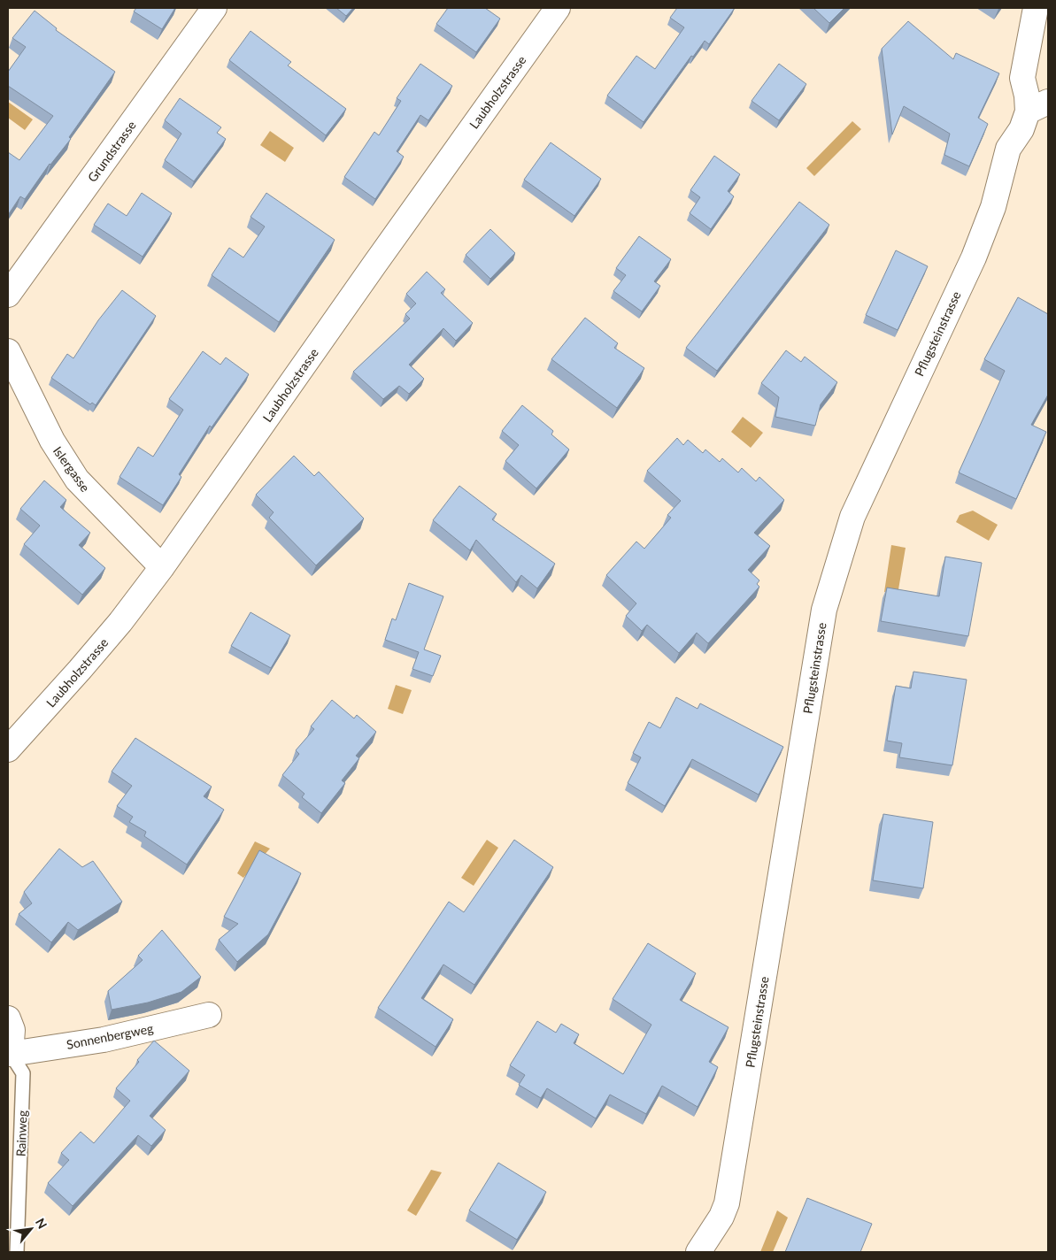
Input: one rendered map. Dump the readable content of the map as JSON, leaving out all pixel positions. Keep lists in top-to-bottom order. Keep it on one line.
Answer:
{"streets":{"street":["Laubholzstrasse","Grundstrasse","Pflugsteinstrasse","Islergasse","Sonnenbergweg"],"lane":["Rainweg"]},"crossings":[["Laubholzstrasse","Islergasse"],["Sonnenbergweg","Rainweg"]],"north":"top right"}
